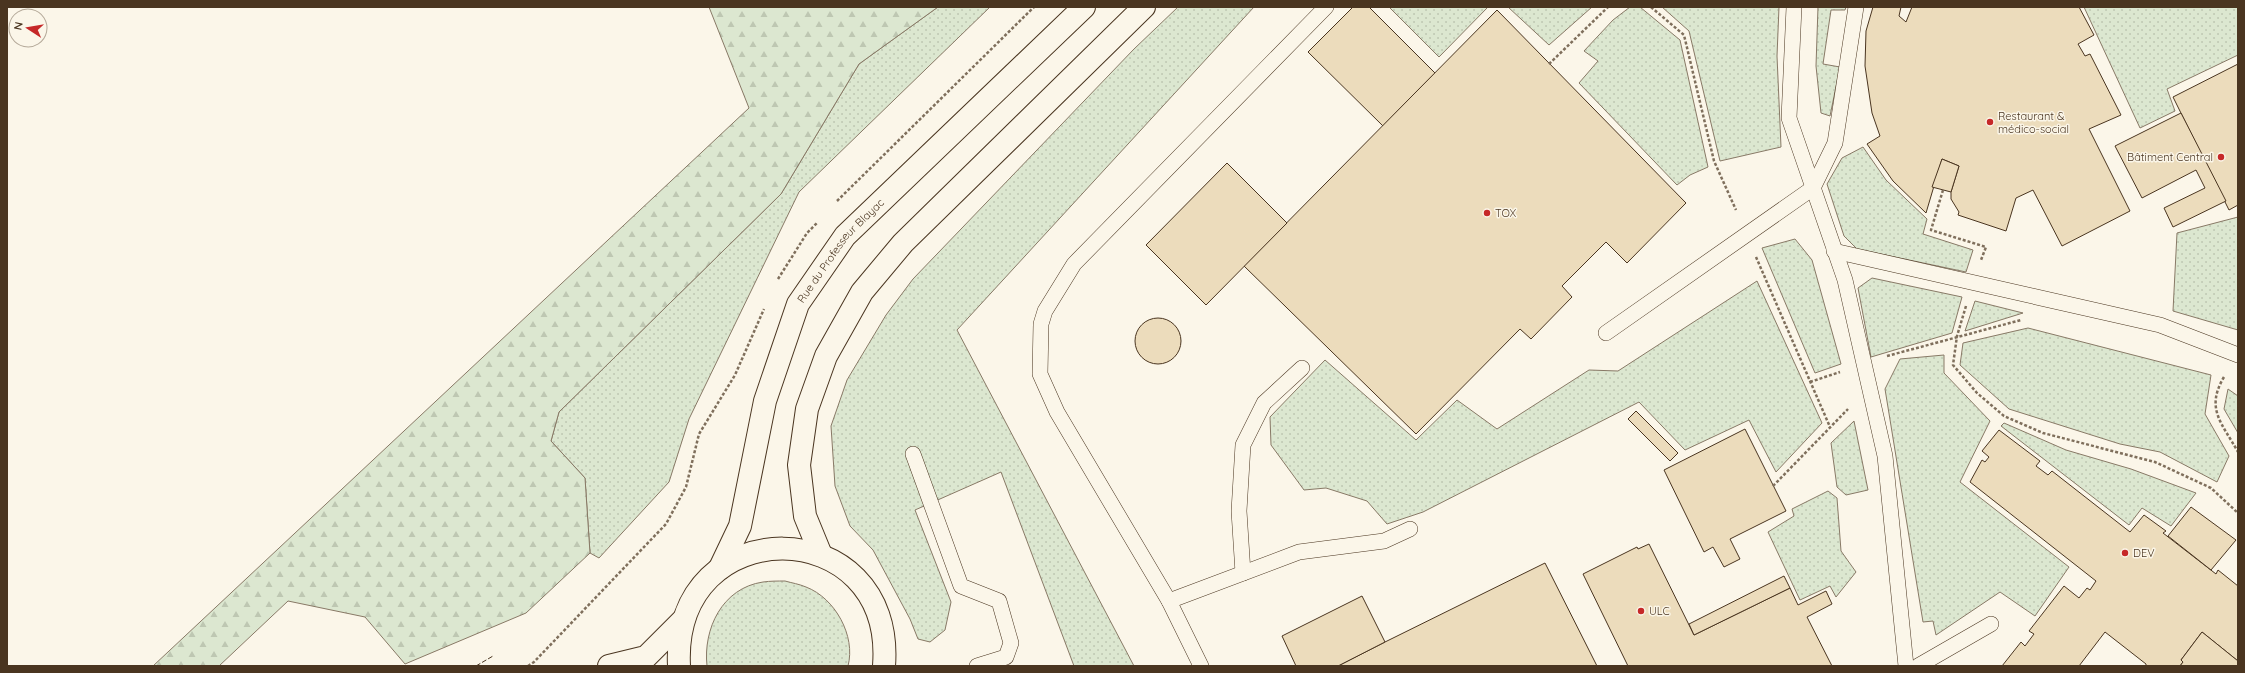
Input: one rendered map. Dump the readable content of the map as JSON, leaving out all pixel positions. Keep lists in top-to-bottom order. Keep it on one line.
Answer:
{"streets":{"main road":["Rue du Professeur Blayac"]},"places":["Restaurant & médico-social","Bâtiment Central","TOX","DEV","ULC"],"north":"left"}
